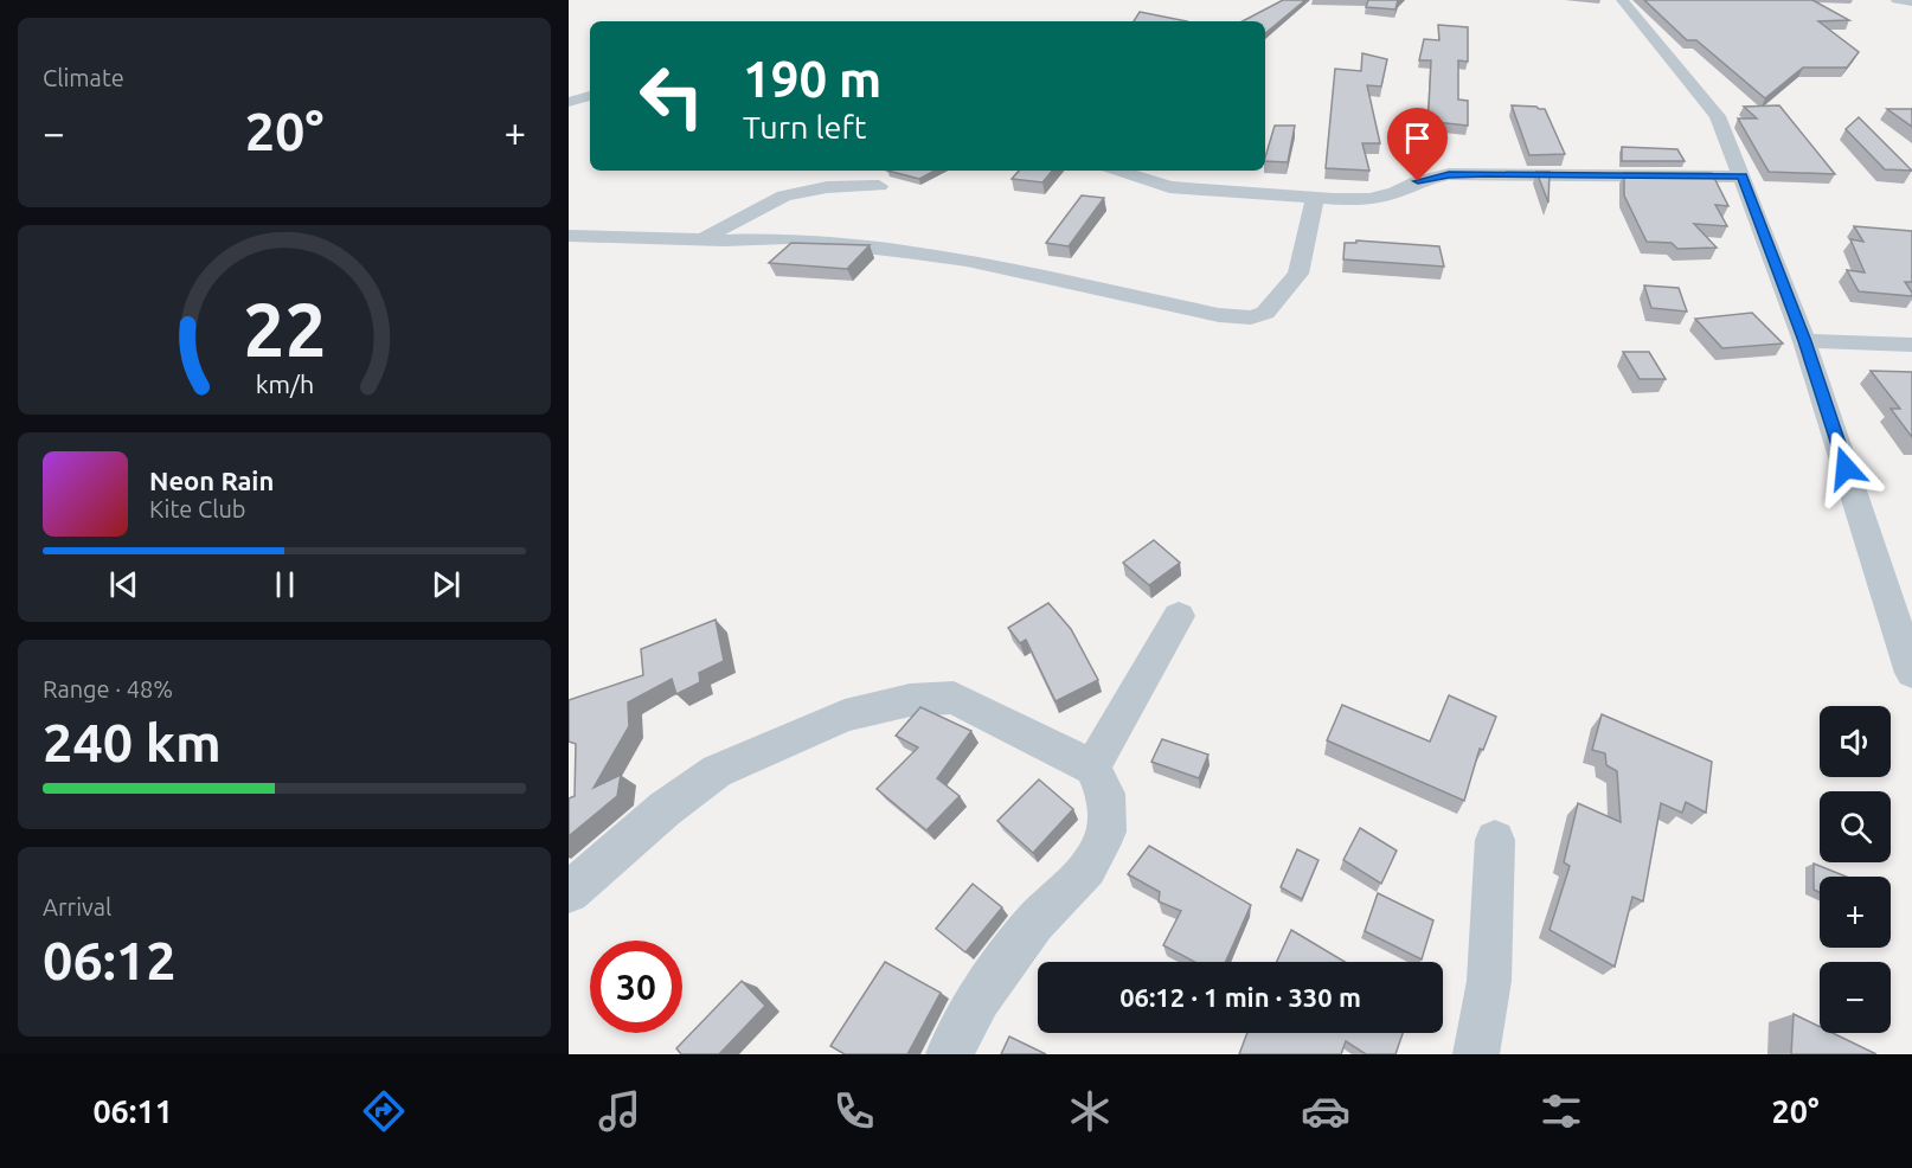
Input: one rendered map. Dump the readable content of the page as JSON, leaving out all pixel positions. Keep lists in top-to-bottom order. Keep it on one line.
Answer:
{"page":{"tile":["Climate",["Range · 48%","240 km"],["Arrival","06:12"]],"turn":["190 m","Turn left"],"heat":["−","20°","+"],"song":["Neon Rain","Kite Club"],"map_buttons":["+","−"],"limit":"30","trip":"06:12 · 1 min · 330 m","tabs":["06:11","20°"],"gauge":["22","km/h"]}}
